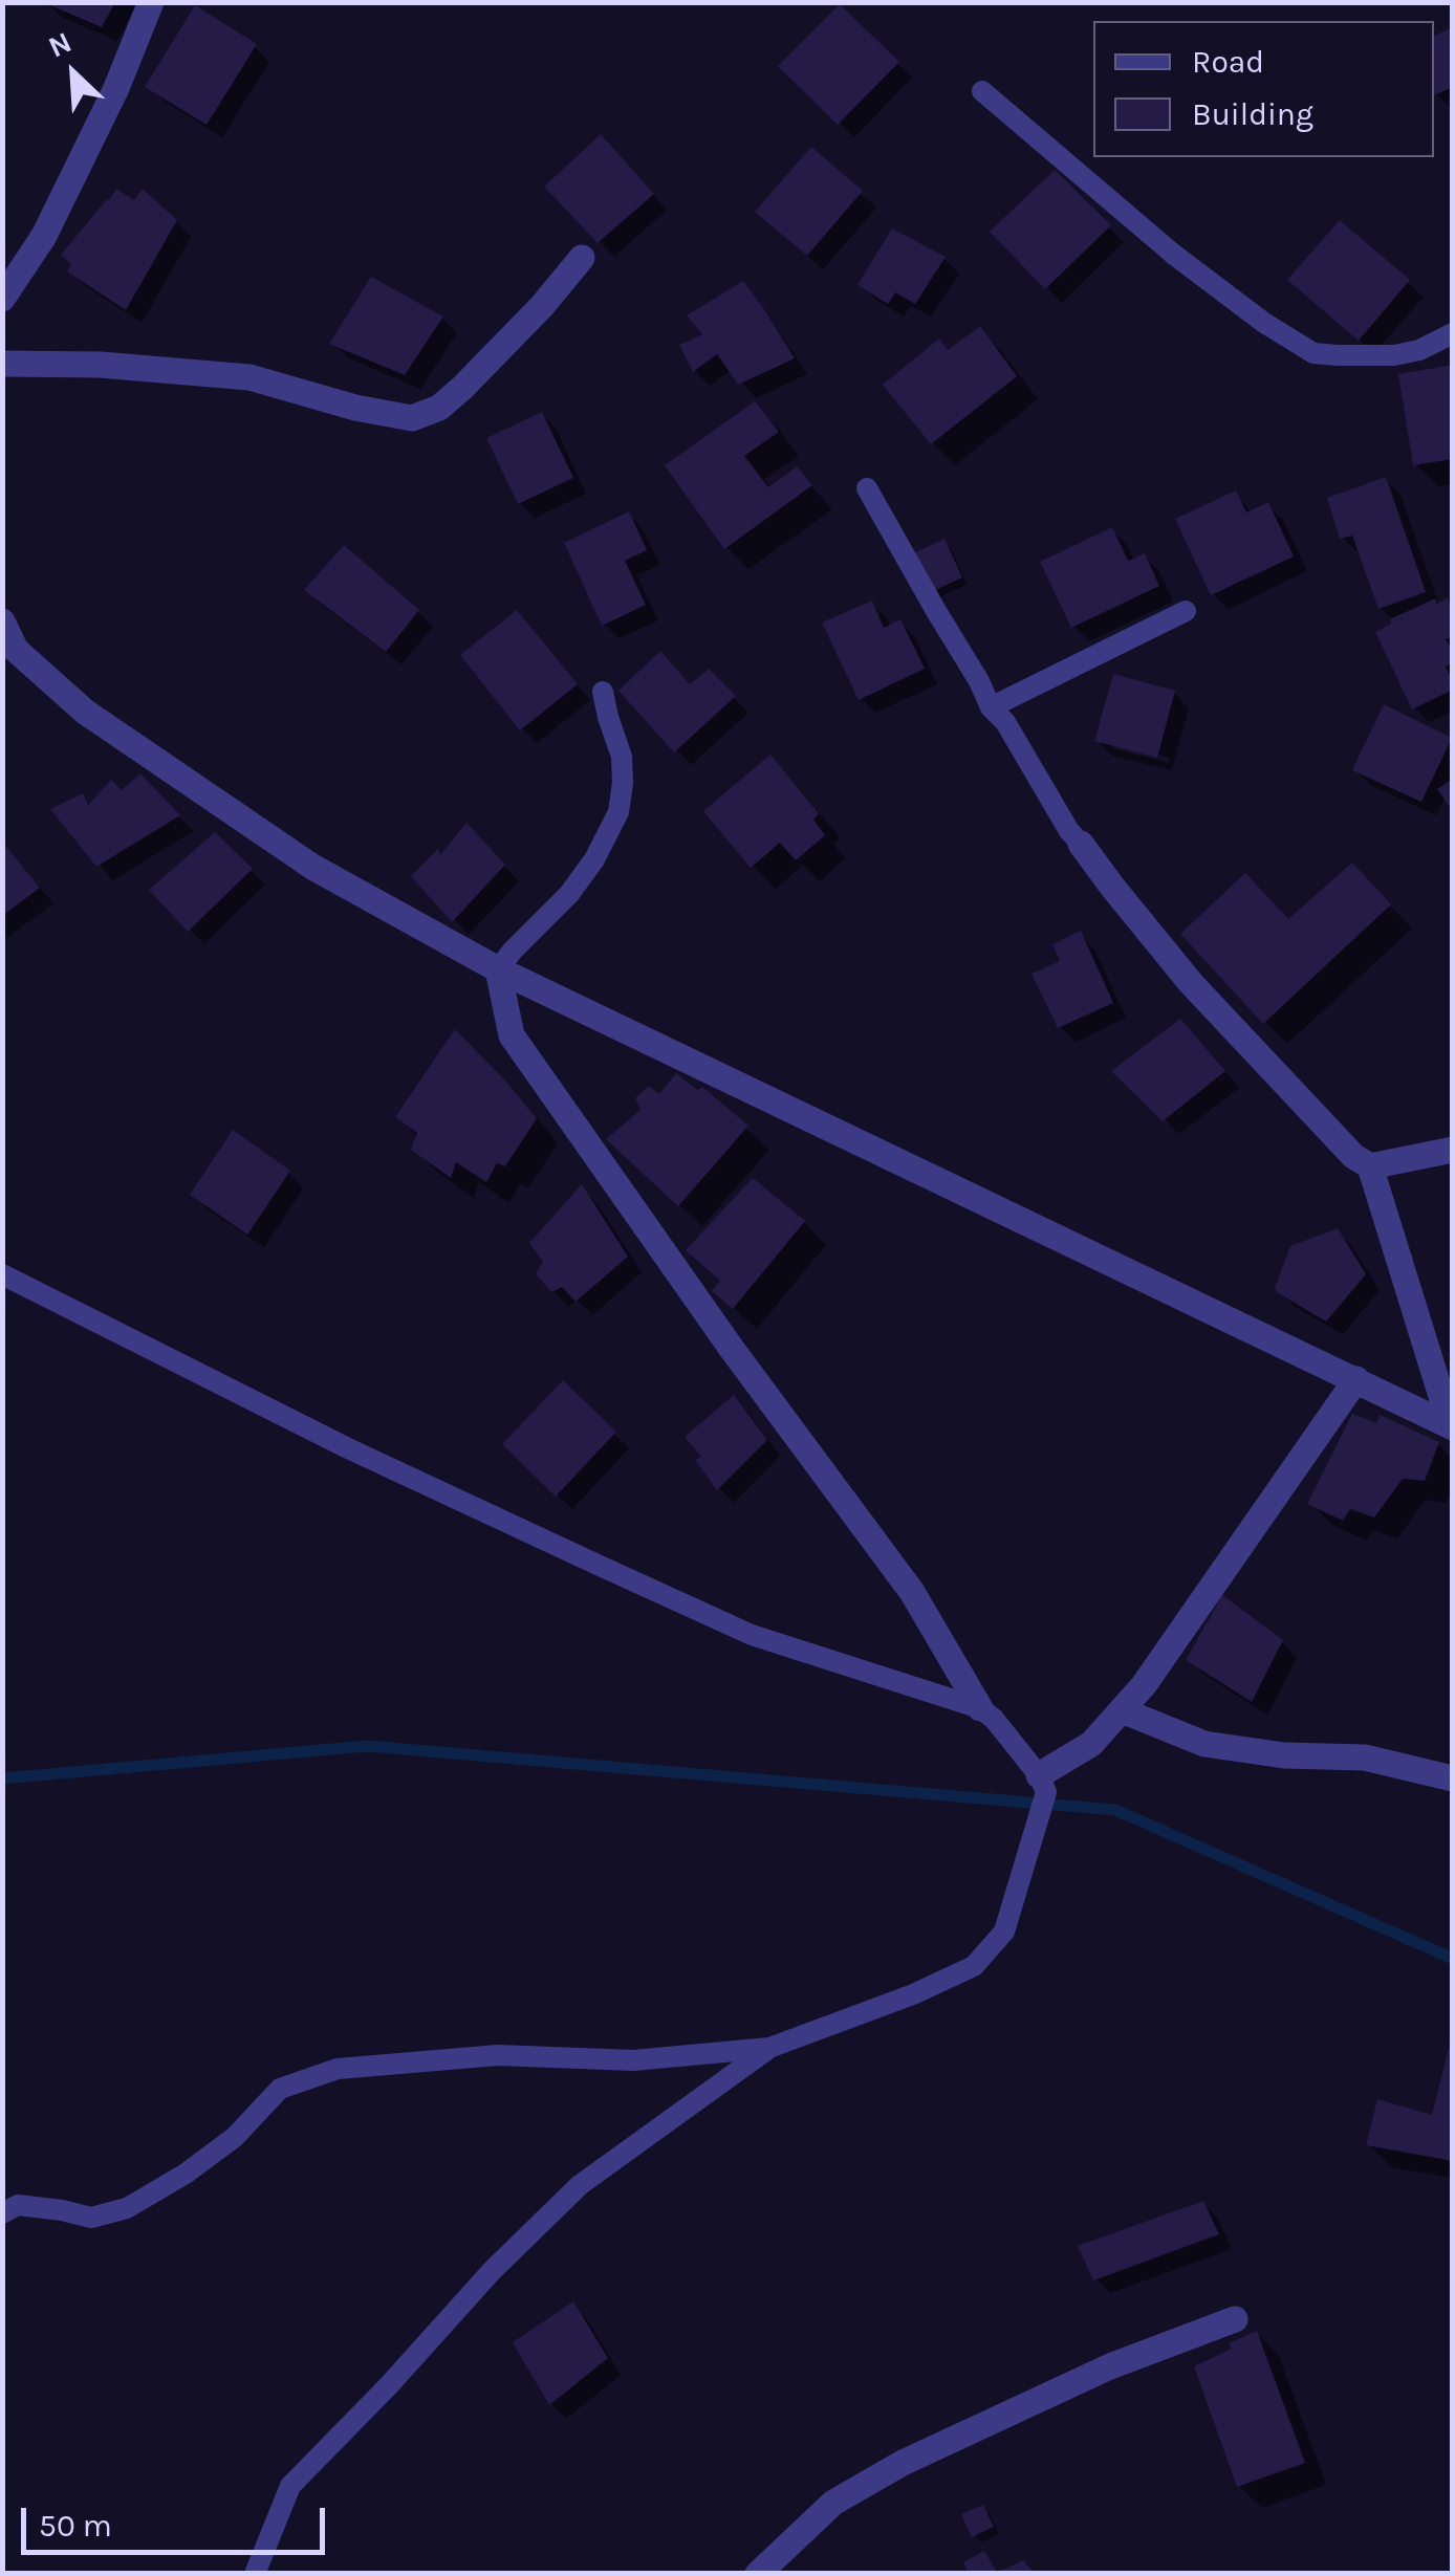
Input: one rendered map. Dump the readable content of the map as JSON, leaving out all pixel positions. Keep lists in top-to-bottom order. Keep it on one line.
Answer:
{"legend":["Road","Building"],"scale_bar":"50 m","north":"top left"}
